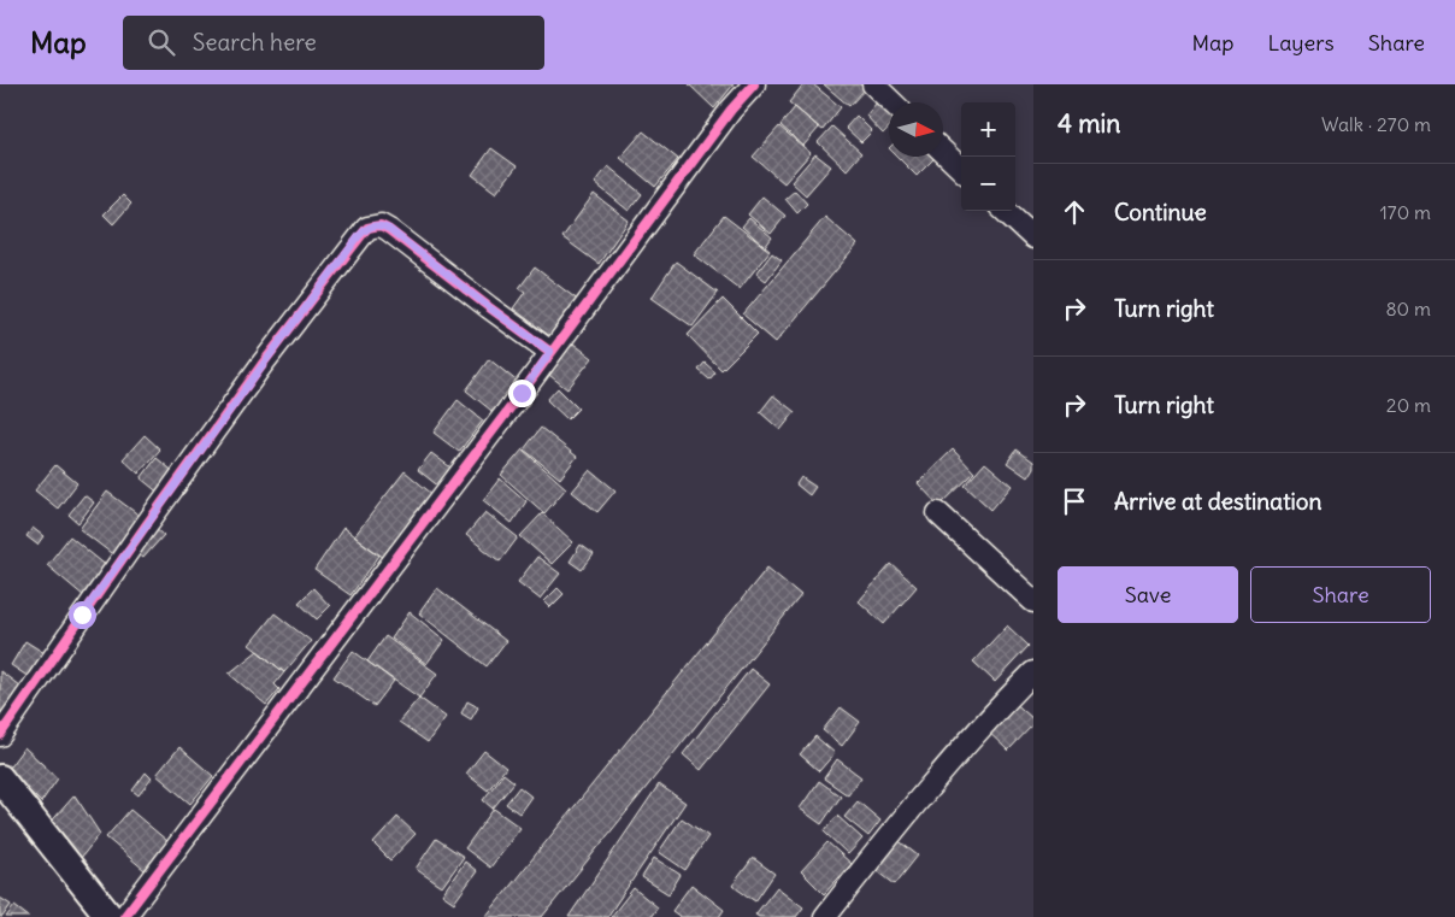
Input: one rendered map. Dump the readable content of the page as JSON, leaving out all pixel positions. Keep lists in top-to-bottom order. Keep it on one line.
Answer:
{"north":"right","page":{"header":"Map","search":"Search here","nav":["Map","Layers","Share"],"heading":["4 min","Walk · 270 m"],"map_buttons":["+","−"],"list":[["Continue","170 m"],["Turn right","80 m"],["Turn right","20 m"],"Arrive at destination"],"buttons":["Save","Share"]}}
